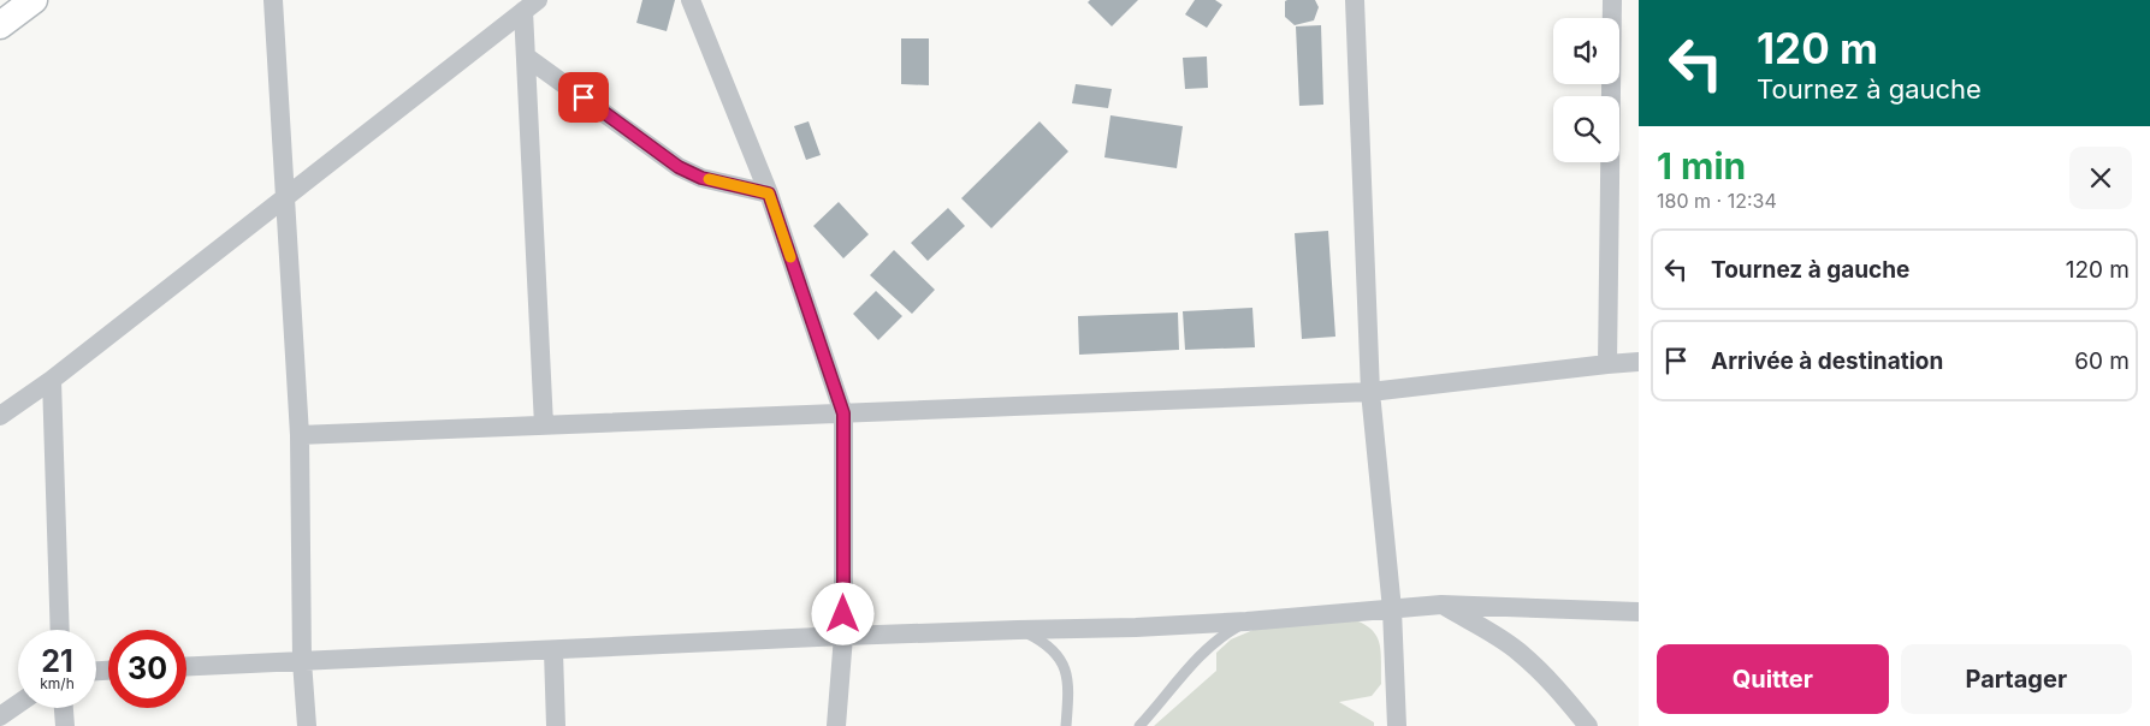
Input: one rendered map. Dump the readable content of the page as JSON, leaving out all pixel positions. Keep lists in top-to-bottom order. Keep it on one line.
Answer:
{"page":{"turn":["120 m","Tournez à gauche"],"heading":["1 min","180 m · 12:34"],"list":[{"name":"Tournez à gauche","value":"120 m"},{"name":"Arrivée à destination","value":"60 m"}],"speed":"21 km/h","limit":"30","buttons":["Quitter","Partager"]}}
